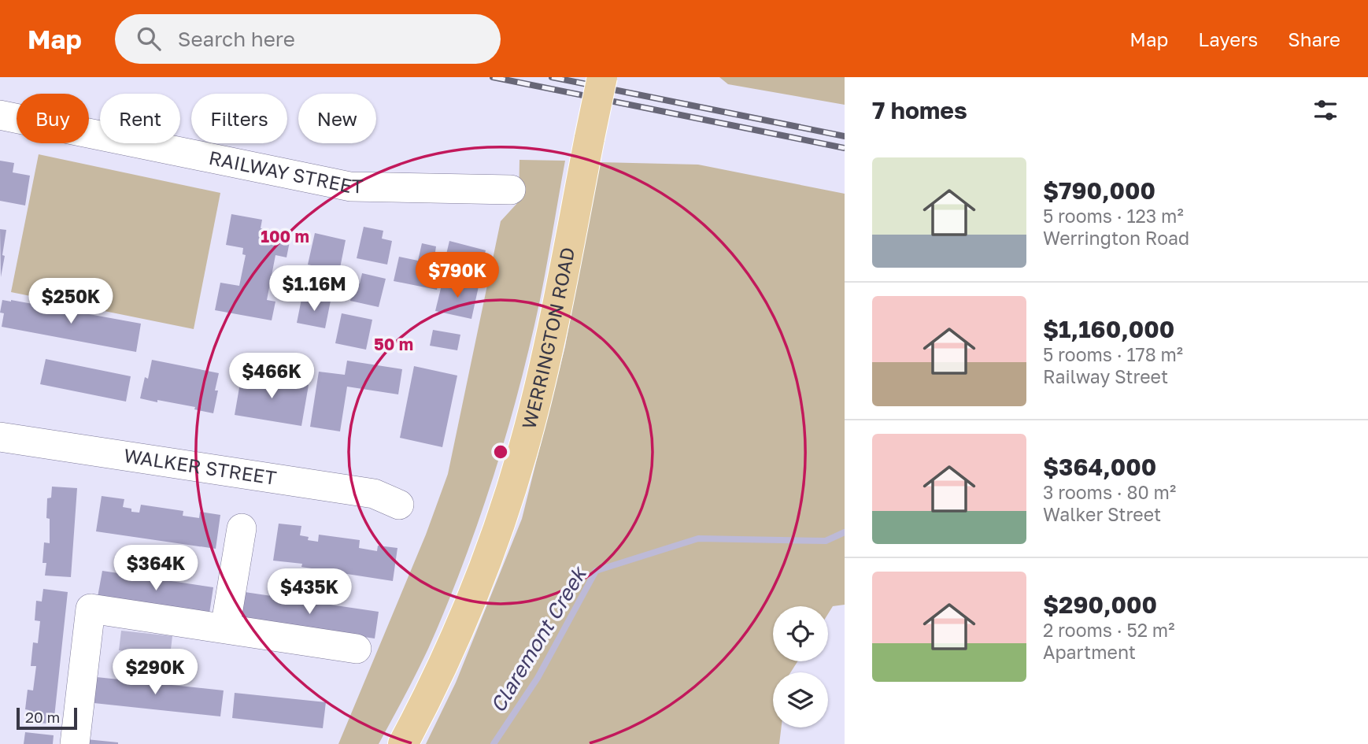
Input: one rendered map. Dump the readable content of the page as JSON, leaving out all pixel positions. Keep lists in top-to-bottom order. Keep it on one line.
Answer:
{"streets":{"main road":["WERRINGTON ROAD"],"street":["RAILWAY STREET","WALKER STREET"]},"water":["Claremont Creek"],"scale_bar":"20 m","page":{"header":"Map","search":"Search here","nav":["Map","Layers","Share"],"heading":"7 homes","chip":["Buy","Rent","Filters","New"],"list":[{"name":"$790,000","note":"5 rooms · 123 m² · Werrington Road"},{"name":"$1,160,000","note":"5 rooms · 178 m² · Railway Street"},{"name":"$364,000","note":"3 rooms · 80 m² · Walker Street"},{"name":"$290,000","note":"2 rooms · 52 m² · Apartment"}],"price":["$790K","$1.16M","$250K","$466K","$364K","$435K","$290K"],"scale":"20 m"},"rings":["100 m","50 m"]}
